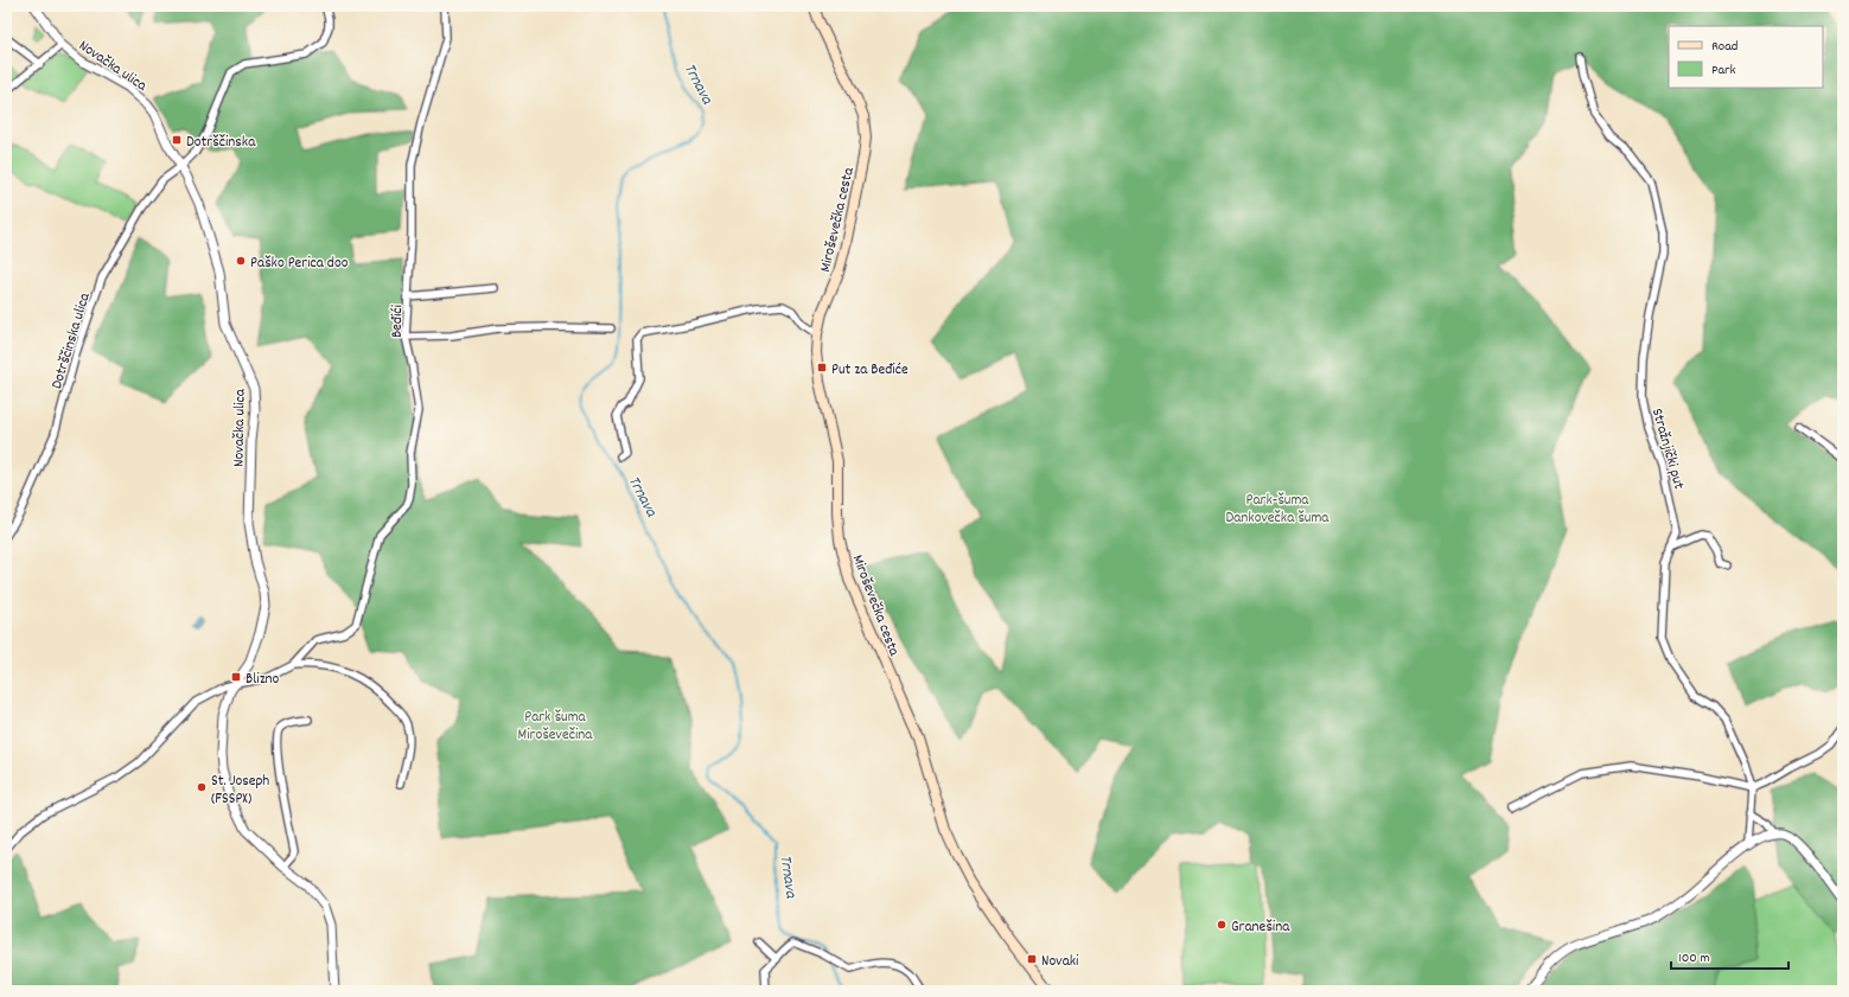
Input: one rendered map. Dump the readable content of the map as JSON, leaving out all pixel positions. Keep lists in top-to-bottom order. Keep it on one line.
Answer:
{"streets":{"main road":["Miroševečka cesta"],"street":["Novačka ulica","Beđići","Dotrščinska ulica","Stražnjički put"]},"crossings":[["Novačka ulica","Dotrščinska ulica"]],"water":["Trnava"],"parks":["Park-šuma Dankovečka šuma","Park šuma Miroševečina"],"places":{"transit":["Dotrščinska","Put za Beđiće","Blizno","Novaki"],"other":["Paško Perica doo","St. Joseph (FSSPX)","Granešina"]},"legend":["Road","Park"],"scale_bar":"100 m"}
